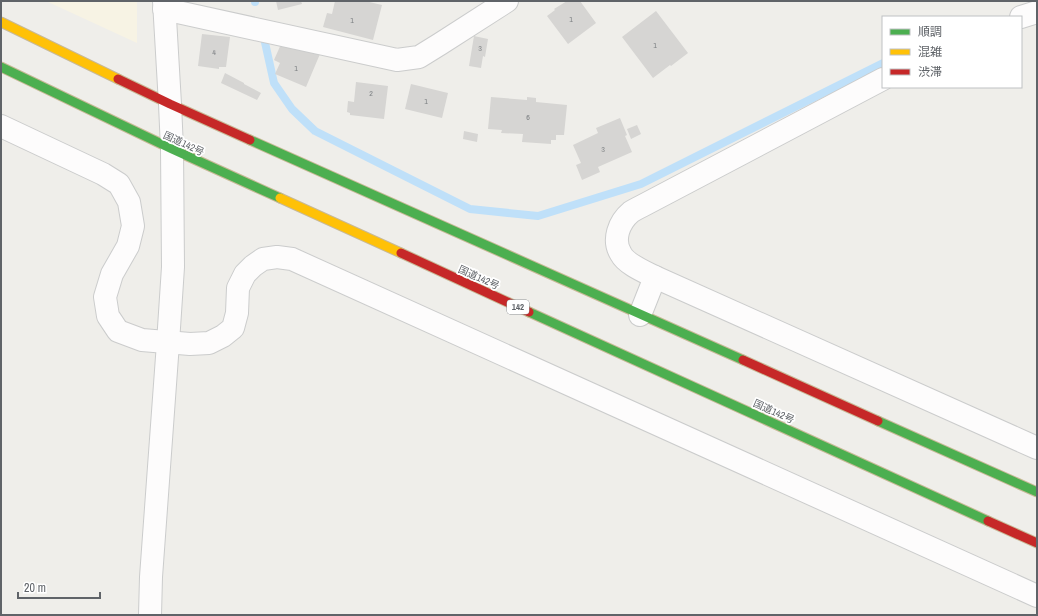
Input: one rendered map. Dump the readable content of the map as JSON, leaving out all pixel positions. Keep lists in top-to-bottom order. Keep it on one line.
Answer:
{"streets":{"highway":["国道142号","142"]},"house_numbers":["1","1","1","3","4","1","2","1","6","3"],"legend":["順調","混雑","渋滞"],"scale_bar":"20 m"}
